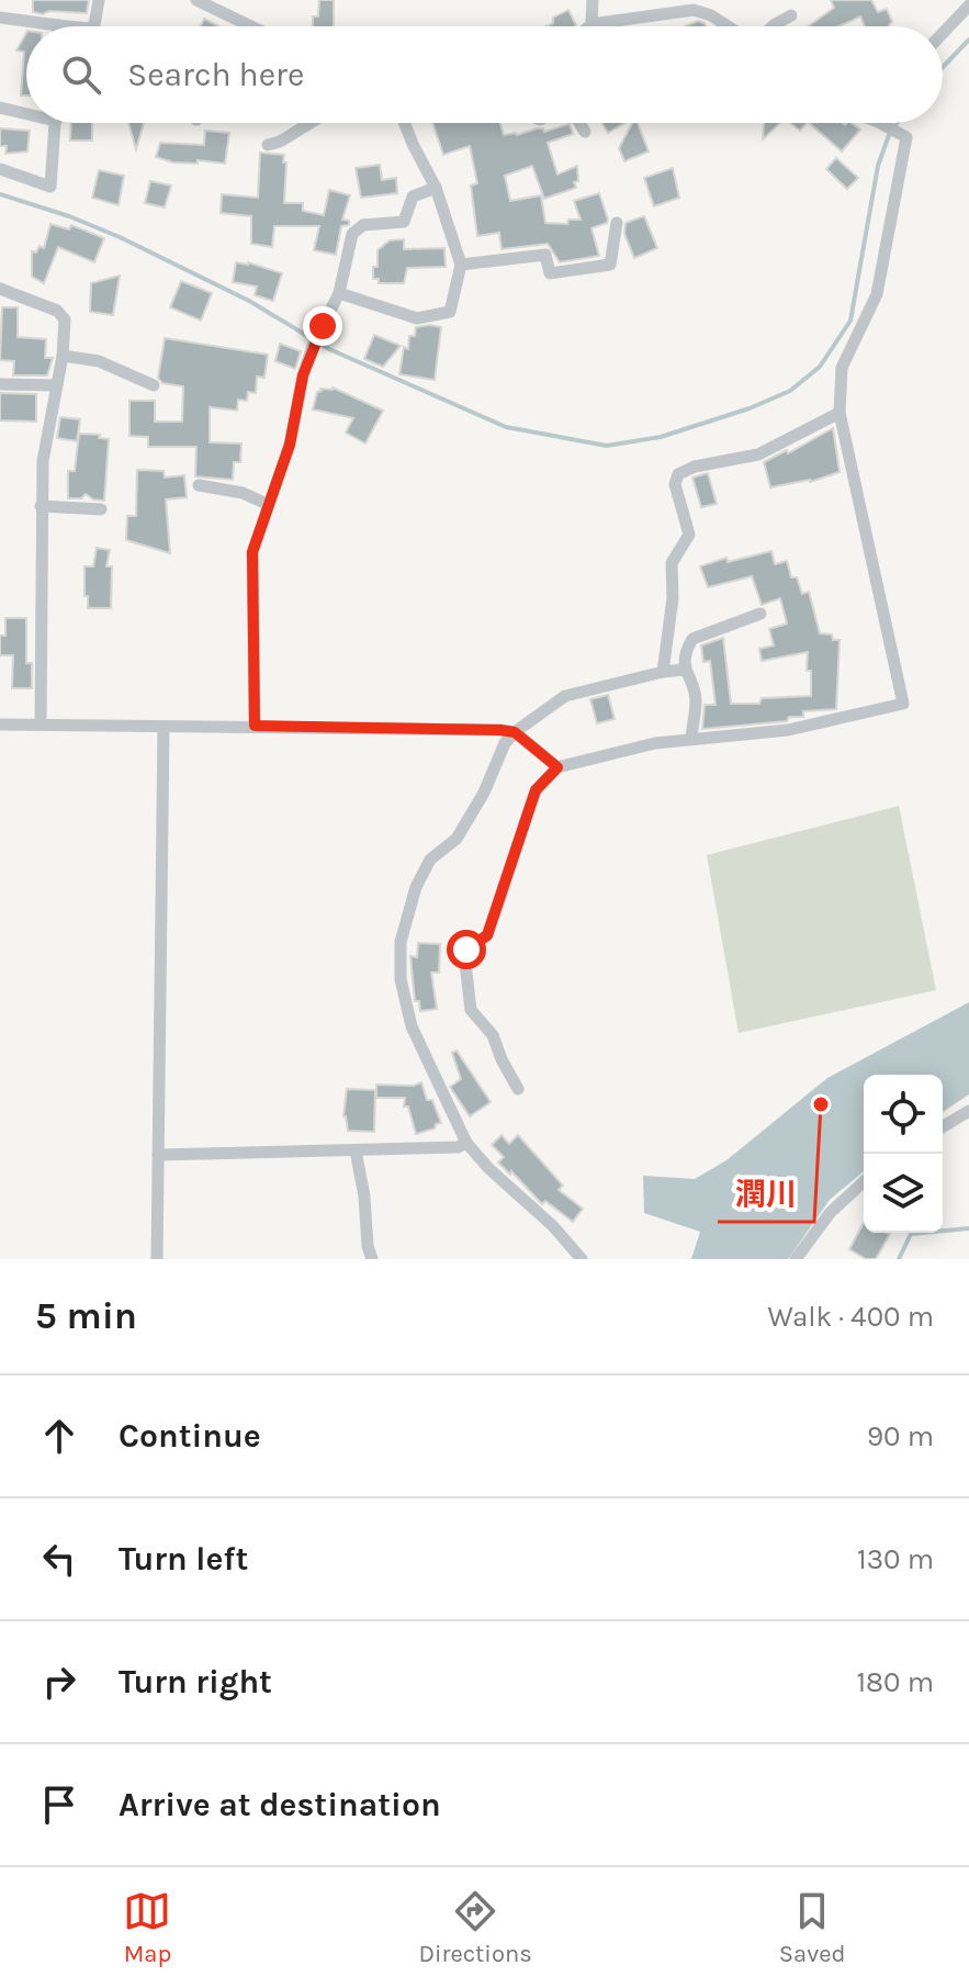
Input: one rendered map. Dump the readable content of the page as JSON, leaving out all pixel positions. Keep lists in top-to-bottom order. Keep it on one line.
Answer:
{"places":["潤川"],"page":{"search":"Search here","heading":["5 min","Walk · 400 m"],"list":[["Continue","90 m"],["Turn left","130 m"],["Turn right","180 m"],"Arrive at destination"],"nav":["Map","Directions","Saved"]}}
